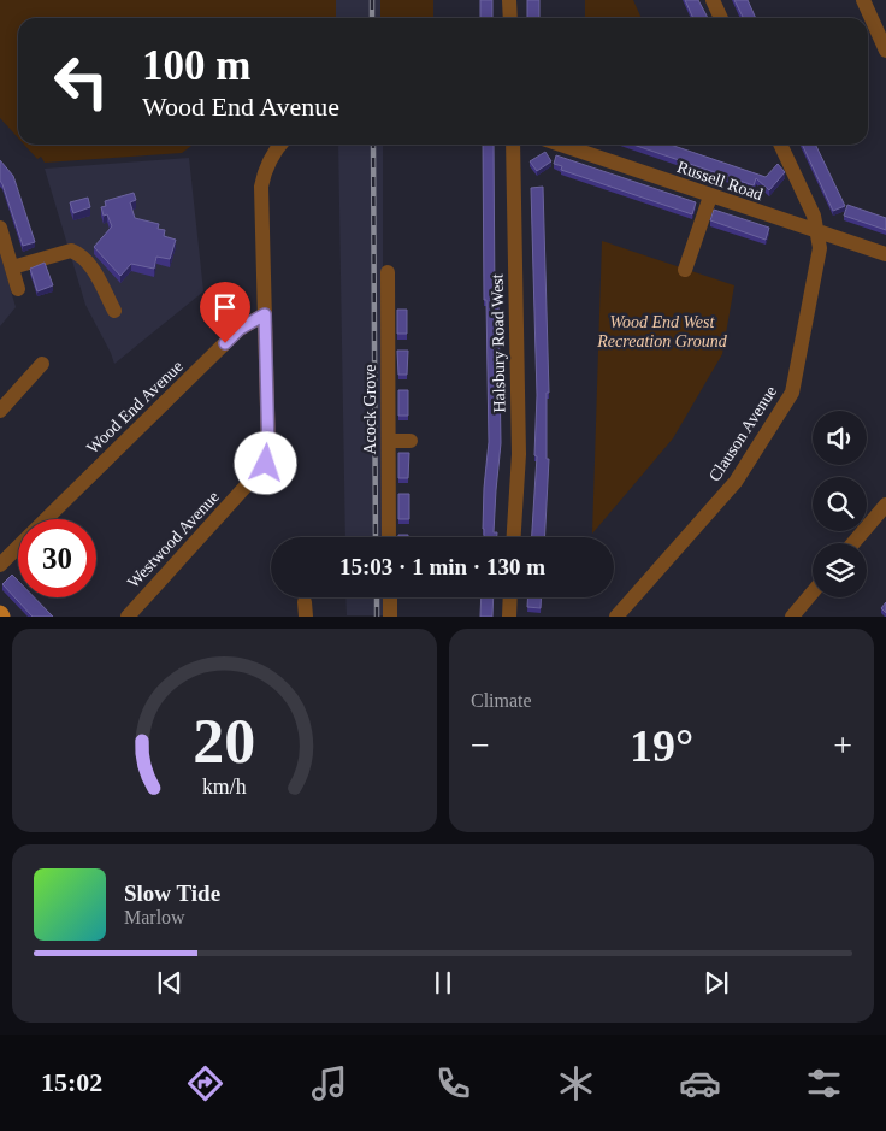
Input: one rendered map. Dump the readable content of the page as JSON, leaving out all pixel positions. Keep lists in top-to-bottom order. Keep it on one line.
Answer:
{"streets":{"street":["Russell Road","Halsbury Road West","Wood End Avenue","Acock Grove","Clauson Avenue","Westwood Avenue"]},"crossings":[["Russell Road","Clauson Avenue"],["Wood End Avenue","Westwood Avenue"]],"parks":["Wood End West Recreation Ground"],"page":{"turn":["100 m","Wood End Avenue"],"limit":"30","trip":"15:03 · 1 min · 130 m","tile":"Climate","heat":["−","19°","+"],"song":["Slow Tide","Marlow"],"tabs":"15:02","gauge":["20","km/h"]}}
